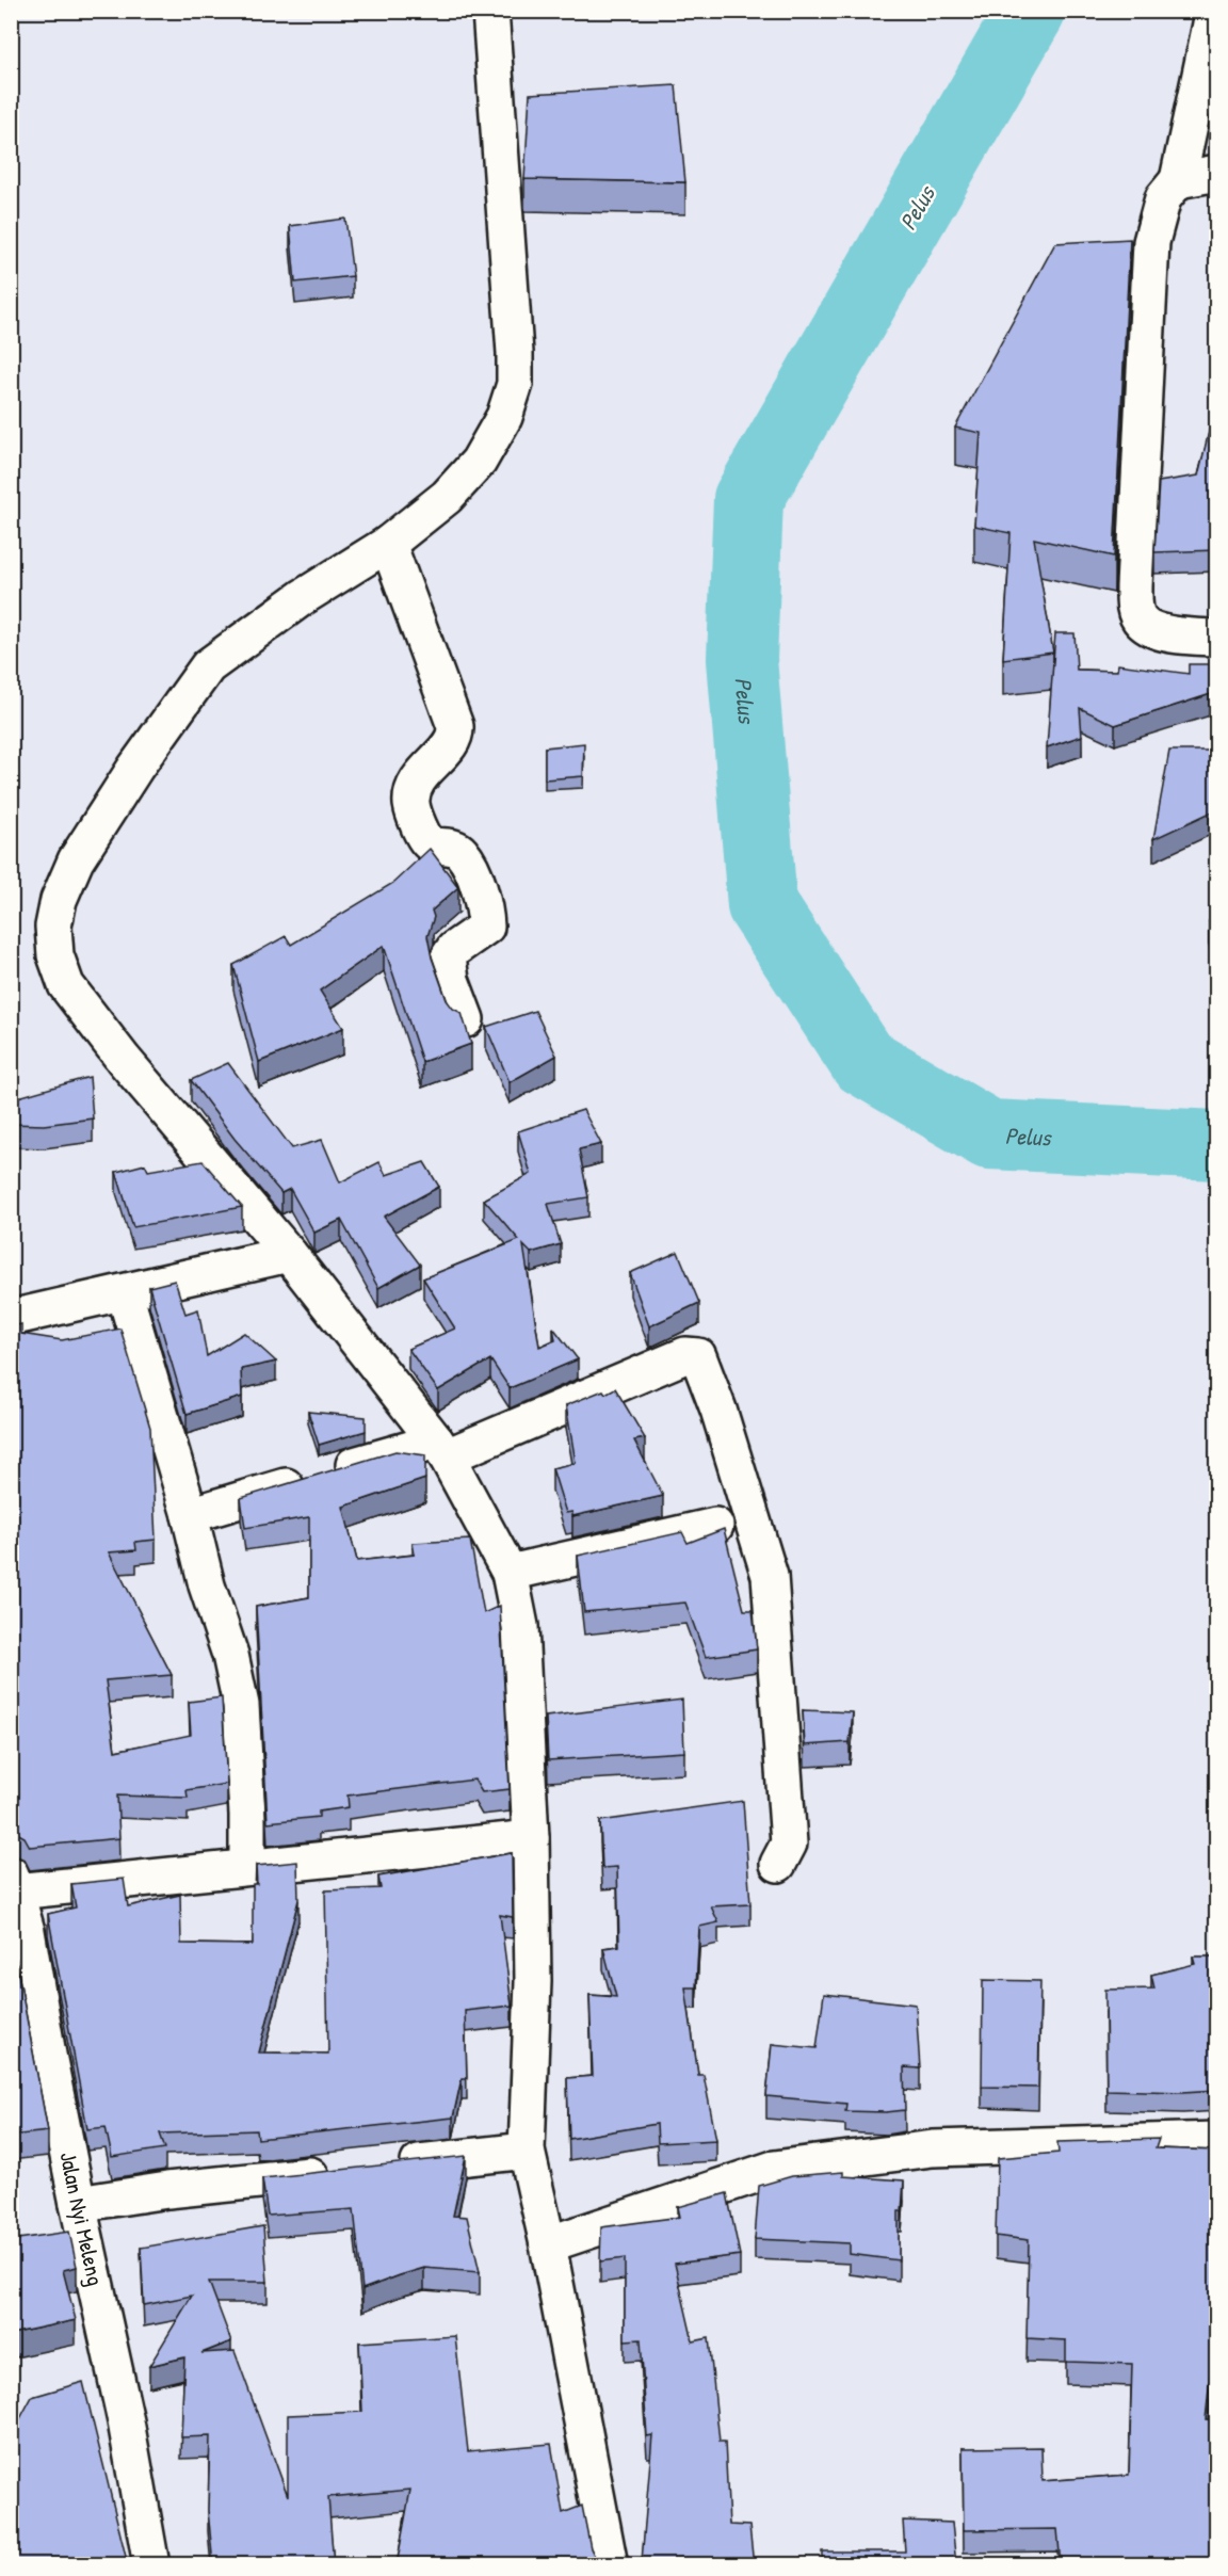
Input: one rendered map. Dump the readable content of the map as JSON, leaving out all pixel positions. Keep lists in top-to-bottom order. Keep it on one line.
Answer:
{"streets":{"street":["Jalan Nyi Meleng"]},"water":["Pelus"]}
